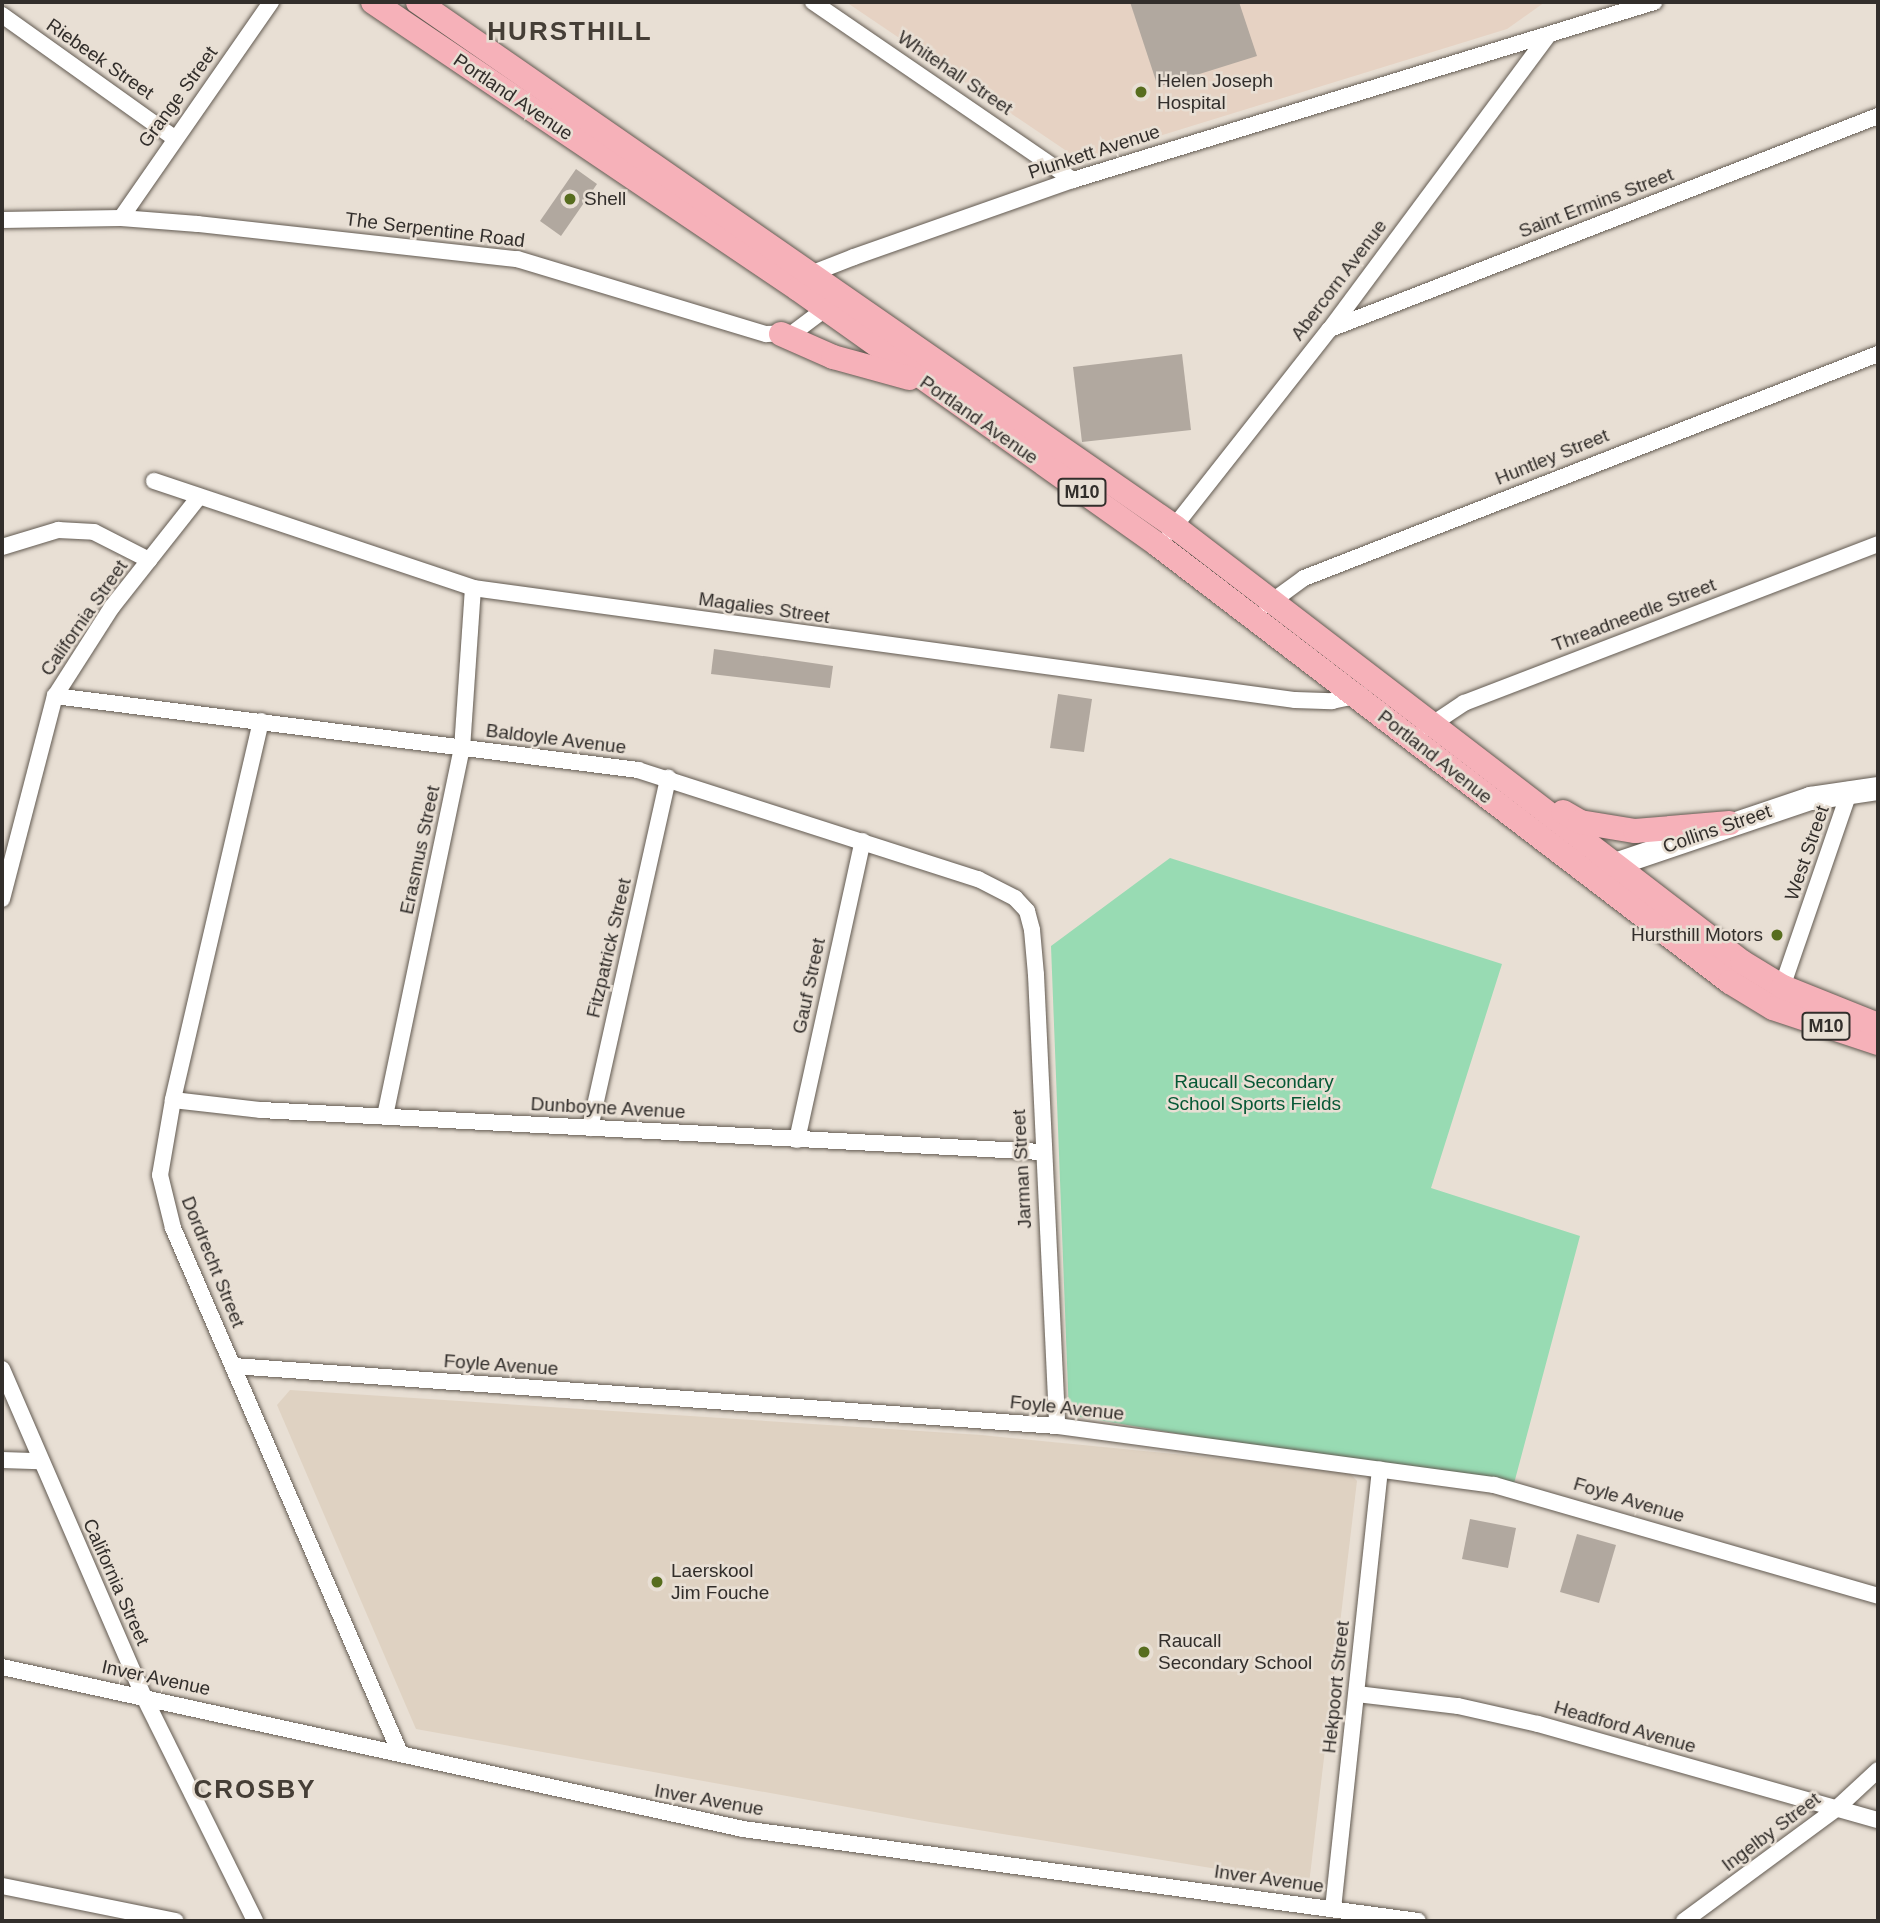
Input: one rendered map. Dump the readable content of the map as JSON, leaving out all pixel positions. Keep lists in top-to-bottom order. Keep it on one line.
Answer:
{"streets":{"main road":["Portland Avenue","M10"],"street":["Riebeek Street","Whitehall Street","Grange Street","Plunkett Avenue","Saint Ermins Street","The Serpentine Road","Abercorn Avenue","Huntley Street","Magalies Street","Threadneedle Street","California Street","Baldoyle Avenue","Collins Street","Erasmus Street","West Street","Fitzpatrick Street","Gauf Street","Dunboyne Avenue","Jarman Street","Dordrecht Street","Foyle Avenue","Inver Avenue","Hekpoort Street","Headford Avenue","Ingelby Street"]},"crossings":[["Riebeek Street","Grange Street"],["Whitehall Street","Plunkett Avenue"],["Grange Street","The Serpentine Road"],["Portland Avenue","Plunkett Avenue"],["Portland Avenue","Abercorn Avenue"],["Portland Avenue","Huntley Street"],["Portland Avenue","M10"],["Portland Avenue","Magalies Street"],["Portland Avenue","Threadneedle Street"],["Portland Avenue","Collins Street"],["Portland Avenue","West Street"],["Plunkett Avenue","Abercorn Avenue"],["Saint Ermins Street","Abercorn Avenue"],["M10","West Street"],["Magalies Street","California Street"],["Magalies Street","Erasmus Street"],["California Street","Baldoyle Avenue"],["California Street","Inver Avenue"],["Baldoyle Avenue","Erasmus Street"],["Baldoyle Avenue","Fitzpatrick Street"],["Baldoyle Avenue","Gauf Street"],["Baldoyle Avenue","Jarman Street"],["Baldoyle Avenue","Dordrecht Street"],["Collins Street","West Street"],["Erasmus Street","Dunboyne Avenue"],["Fitzpatrick Street","Dunboyne Avenue"],["Gauf Street","Dunboyne Avenue"],["Dunboyne Avenue","Jarman Street"],["Dunboyne Avenue","Dordrecht Street"],["Jarman Street","Foyle Avenue"],["Dordrecht Street","Foyle Avenue"],["Dordrecht Street","Inver Avenue"],["Foyle Avenue","Hekpoort Street"],["Inver Avenue","Hekpoort Street"],["Hekpoort Street","Headford Avenue"],["Headford Avenue","Ingelby Street"]],"districts":["HURSTHILL","CROSBY"],"parks":["Raucall Secondary School Sports Fields"],"places":["Helen Joseph Hospital","Shell","Hursthill Motors","Laerskool Jim Fouche","Raucall Secondary School"]}
